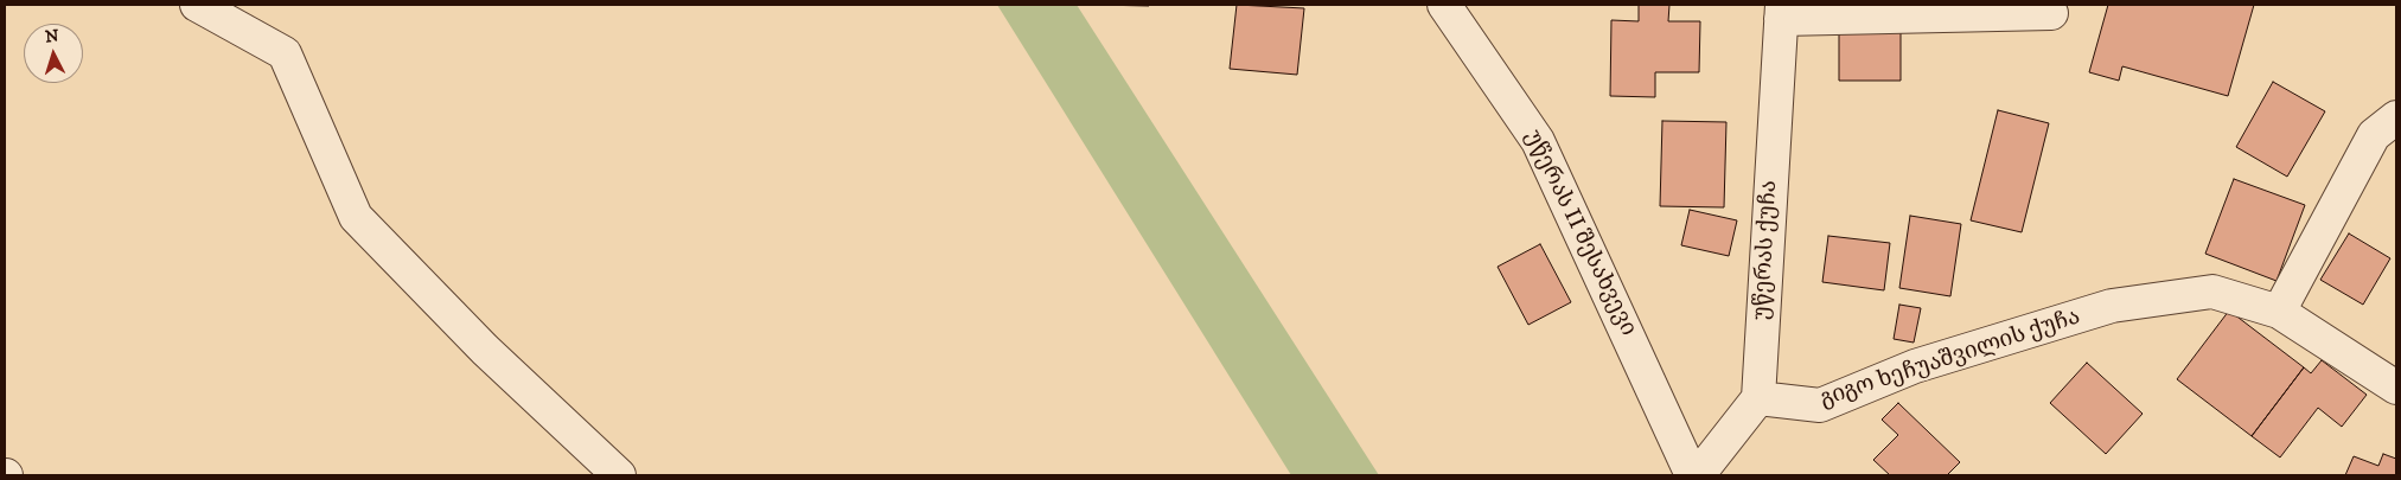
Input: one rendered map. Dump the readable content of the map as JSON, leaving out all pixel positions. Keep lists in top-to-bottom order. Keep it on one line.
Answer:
{"streets":{"street":["უწერას II შესახვევი","უწერას ქუჩა","გიგო ხეჩუაშვილის ქუჩა"]},"crossings":[["უწერას ქუჩა","გიგო ხეჩუაშვილის ქუჩა"]],"north":"top"}
